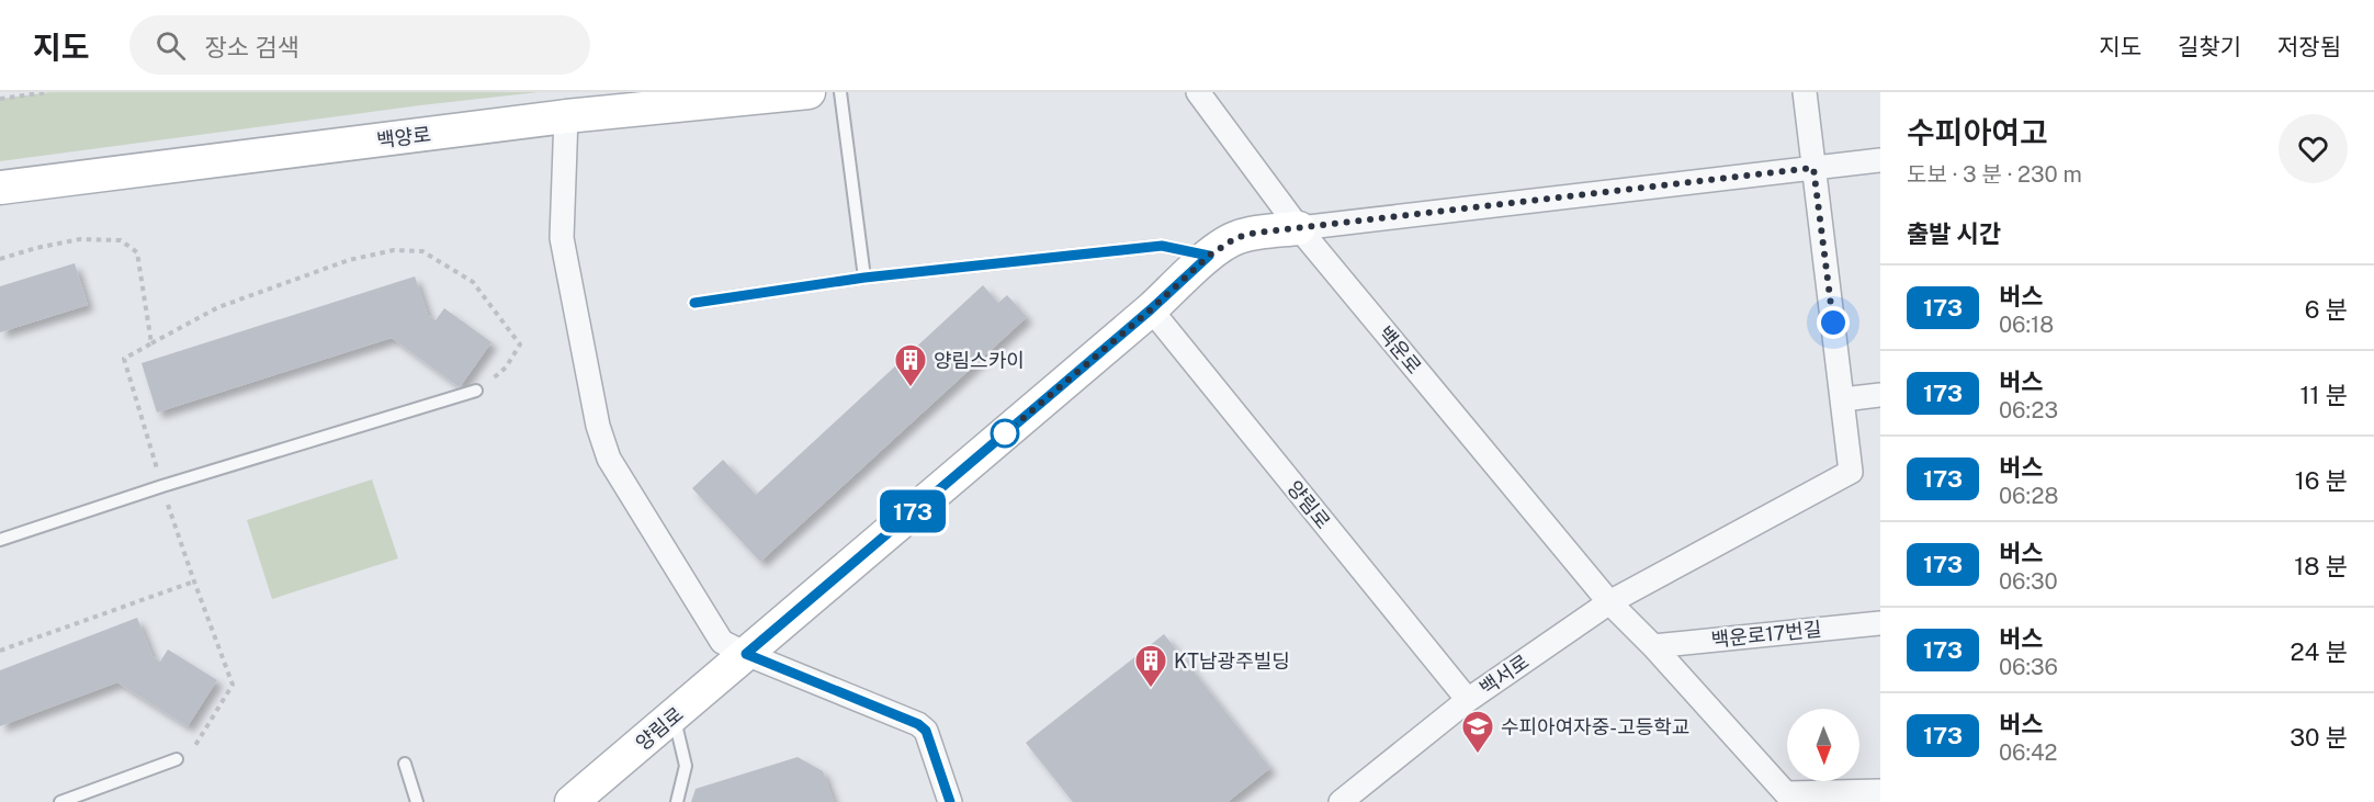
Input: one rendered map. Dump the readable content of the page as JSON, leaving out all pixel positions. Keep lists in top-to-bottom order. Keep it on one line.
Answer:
{"streets":{"main road":["백양로","양림로"],"street":["백운로","백운로17번길","백서로"]},"crossings":[["백운로","양림로"],["백운로","백운로17번길"],["백운로","백서로"],["양림로","백서로"]],"places":{"building":["양림스카이","KT남광주빌딩"],"school or university":["수피아여자중-고등학교"]},"lines":["bus line 173"],"north":"bottom","page":{"header":"지도","search":"장소 검색","nav":["지도","길찾기","저장됨"],"on_map":"173","heading":[["수피아여고","도보 · 3 분 · 230 m"],"출발 시간"],"list":[{"mark":"173","name":"버스","note":"06:18","value":"6 분"},{"mark":"173","name":"버스","note":"06:23","value":"11 분"},{"mark":"173","name":"버스","note":"06:28","value":"16 분"},{"mark":"173","name":"버스","note":"06:30","value":"18 분"},{"mark":"173","name":"버스","note":"06:36","value":"24 분"},{"mark":"173","name":"버스","note":"06:42","value":"30 분"}]}}
